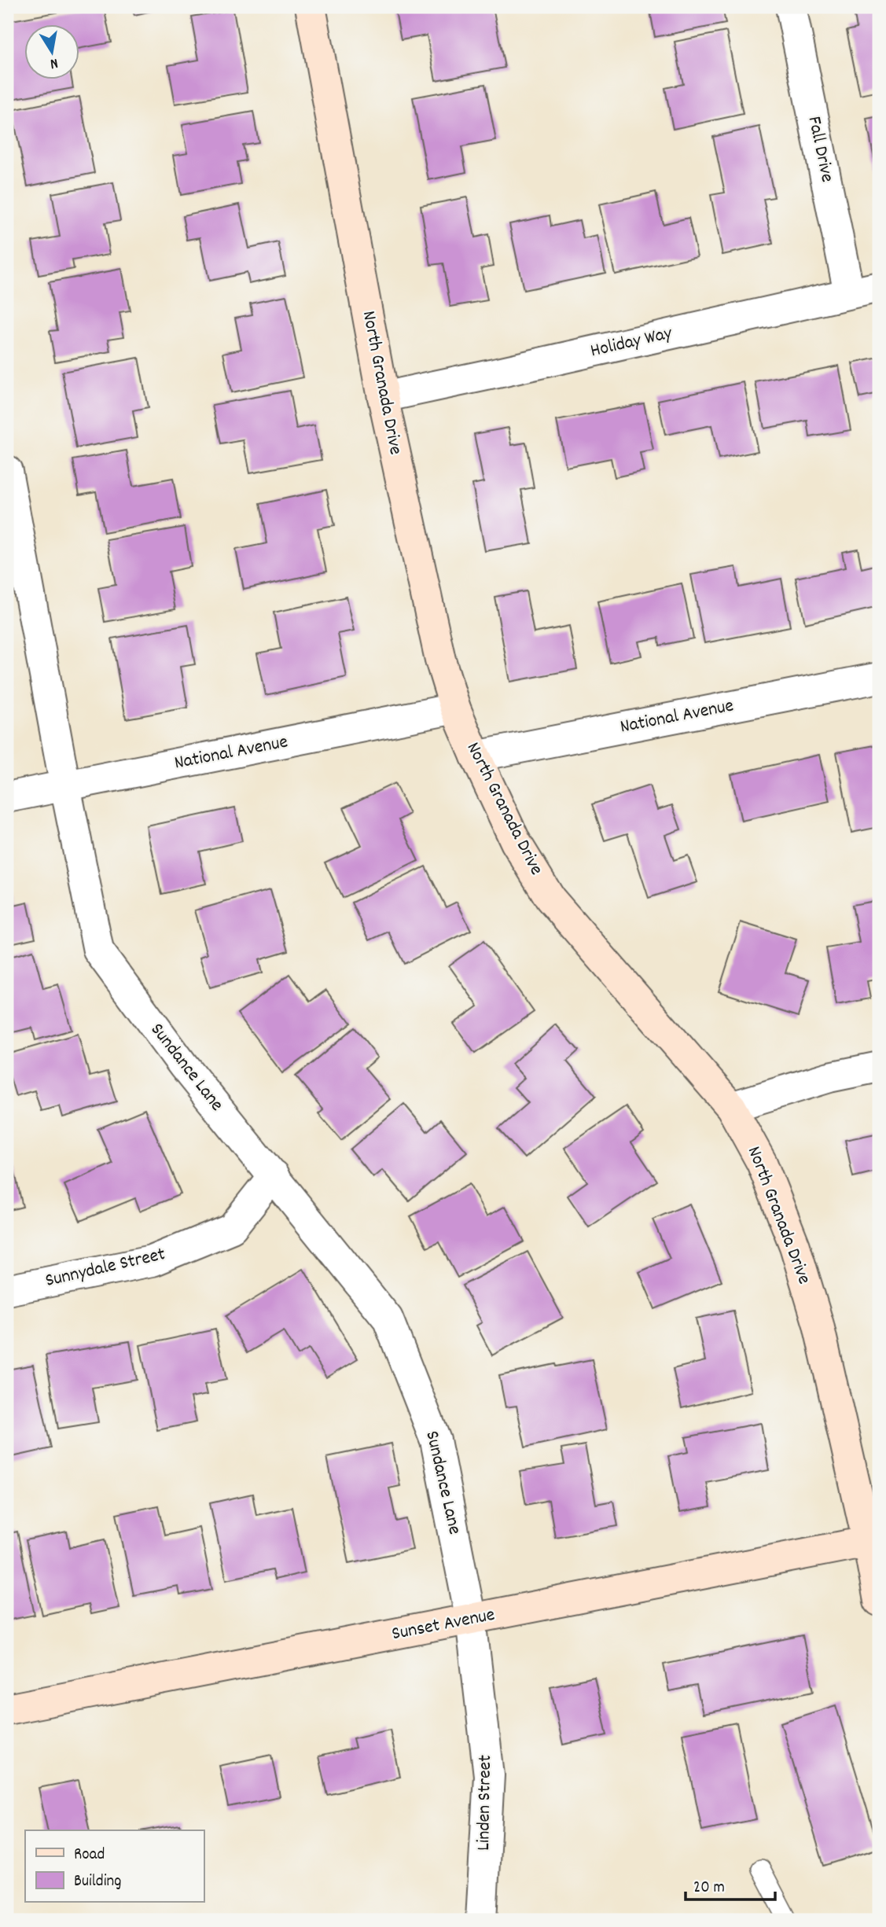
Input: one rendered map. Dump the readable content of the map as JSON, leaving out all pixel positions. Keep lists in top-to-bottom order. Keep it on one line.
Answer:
{"streets":{"street":["Fall Drive","Holiday Way","North Granada Drive","National Avenue","Sundance Lane","Sunnydale Street","Sunset Avenue","Linden Street"]},"crossings":[["Fall Drive","Holiday Way"],["Holiday Way","North Granada Drive"],["North Granada Drive","National Avenue"],["North Granada Drive","Sunset Avenue"],["National Avenue","Sundance Lane"],["Sundance Lane","Sunnydale Street"],["Sundance Lane","Sunset Avenue"],["Sundance Lane","Linden Street"],["Sunset Avenue","Linden Street"]],"legend":["Road","Building"],"scale_bar":"20 m","north":"bottom"}
